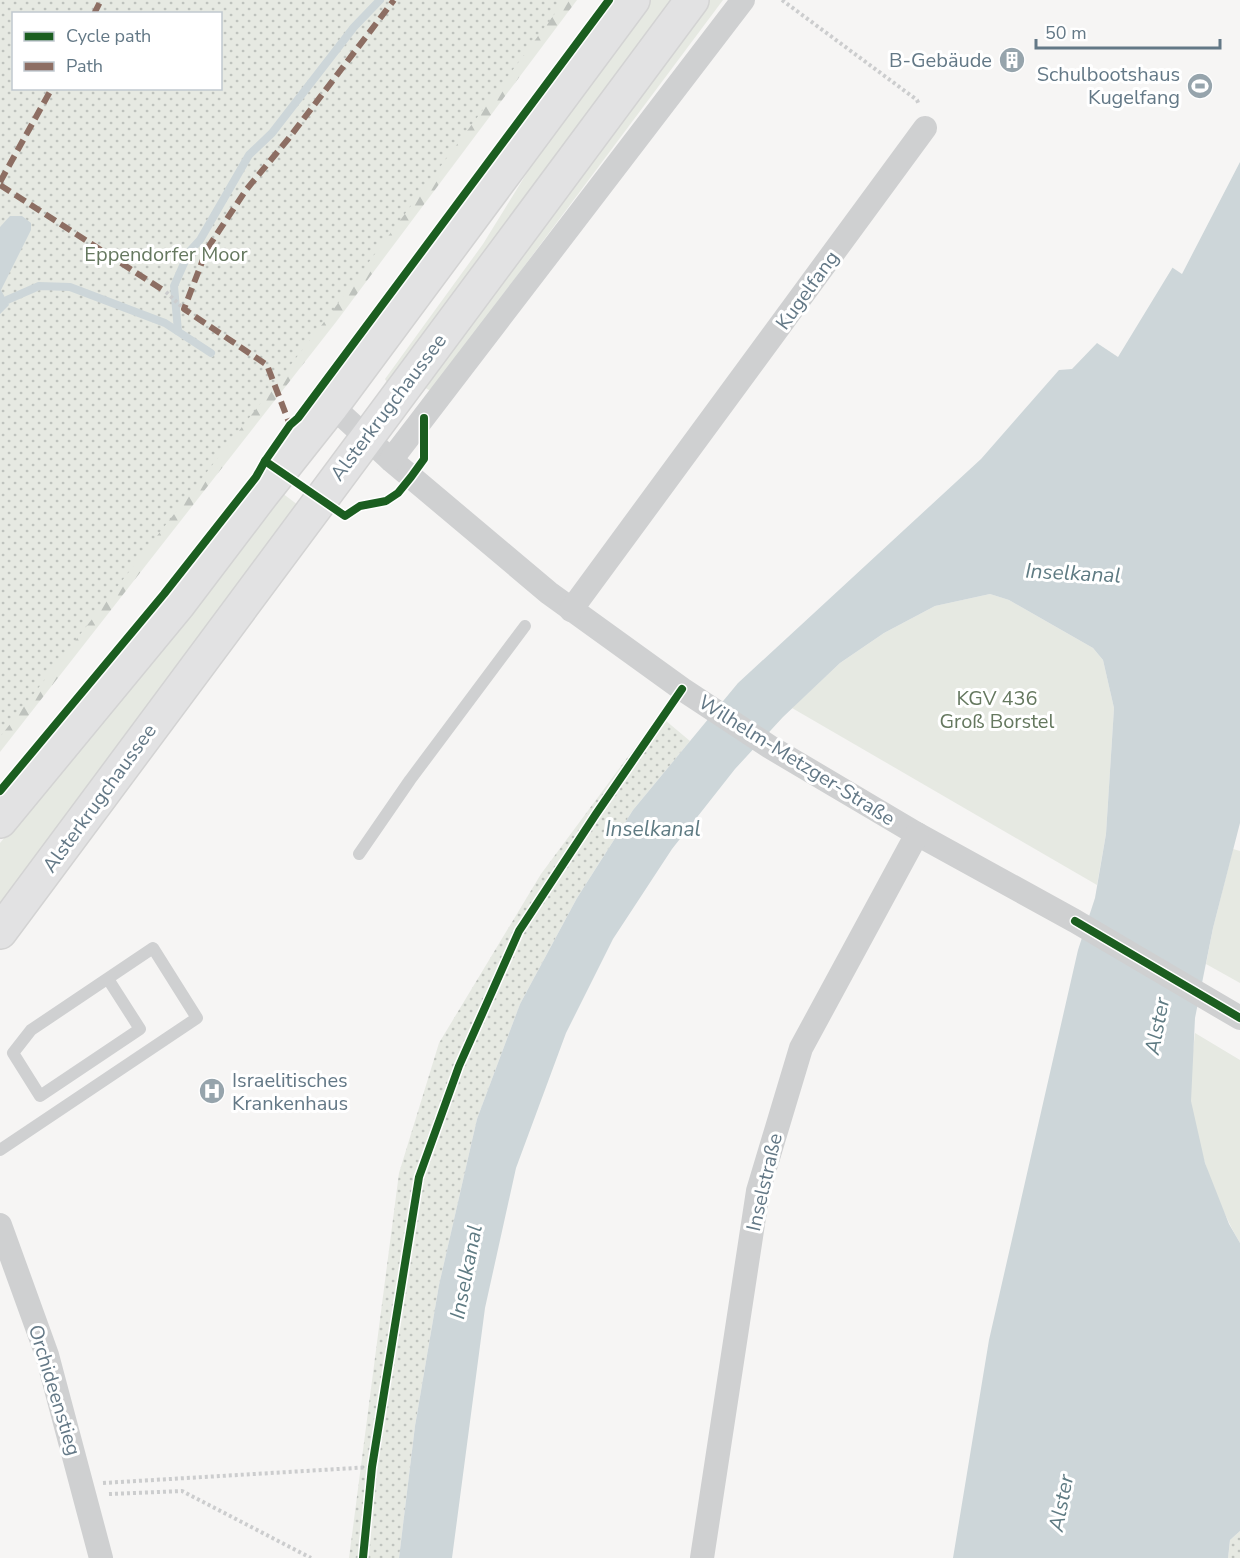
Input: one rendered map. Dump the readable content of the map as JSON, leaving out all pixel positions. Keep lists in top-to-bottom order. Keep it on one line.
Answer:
{"streets":{"main road":["Alsterkrugchaussee"],"street":["Kugelfang","Wilhelm-Metzger-Straße","Inselstraße","Orchideenstieg"]},"crossings":[["Kugelfang","Wilhelm-Metzger-Straße"],["Alsterkrugchaussee","Wilhelm-Metzger-Straße"],["Wilhelm-Metzger-Straße","Inselstraße"]],"water":["Inselkanal","Alster"],"parks":["Eppendorfer Moor","KGV 436 Groß Borstel"],"places":{"building":["B-Gebäude"],"sports":["Schulbootshaus Kugelfang"],"hospital":["Israelitisches Krankenhaus"]},"legend":["Cycle path","Path"],"scale_bar":"50 m"}
